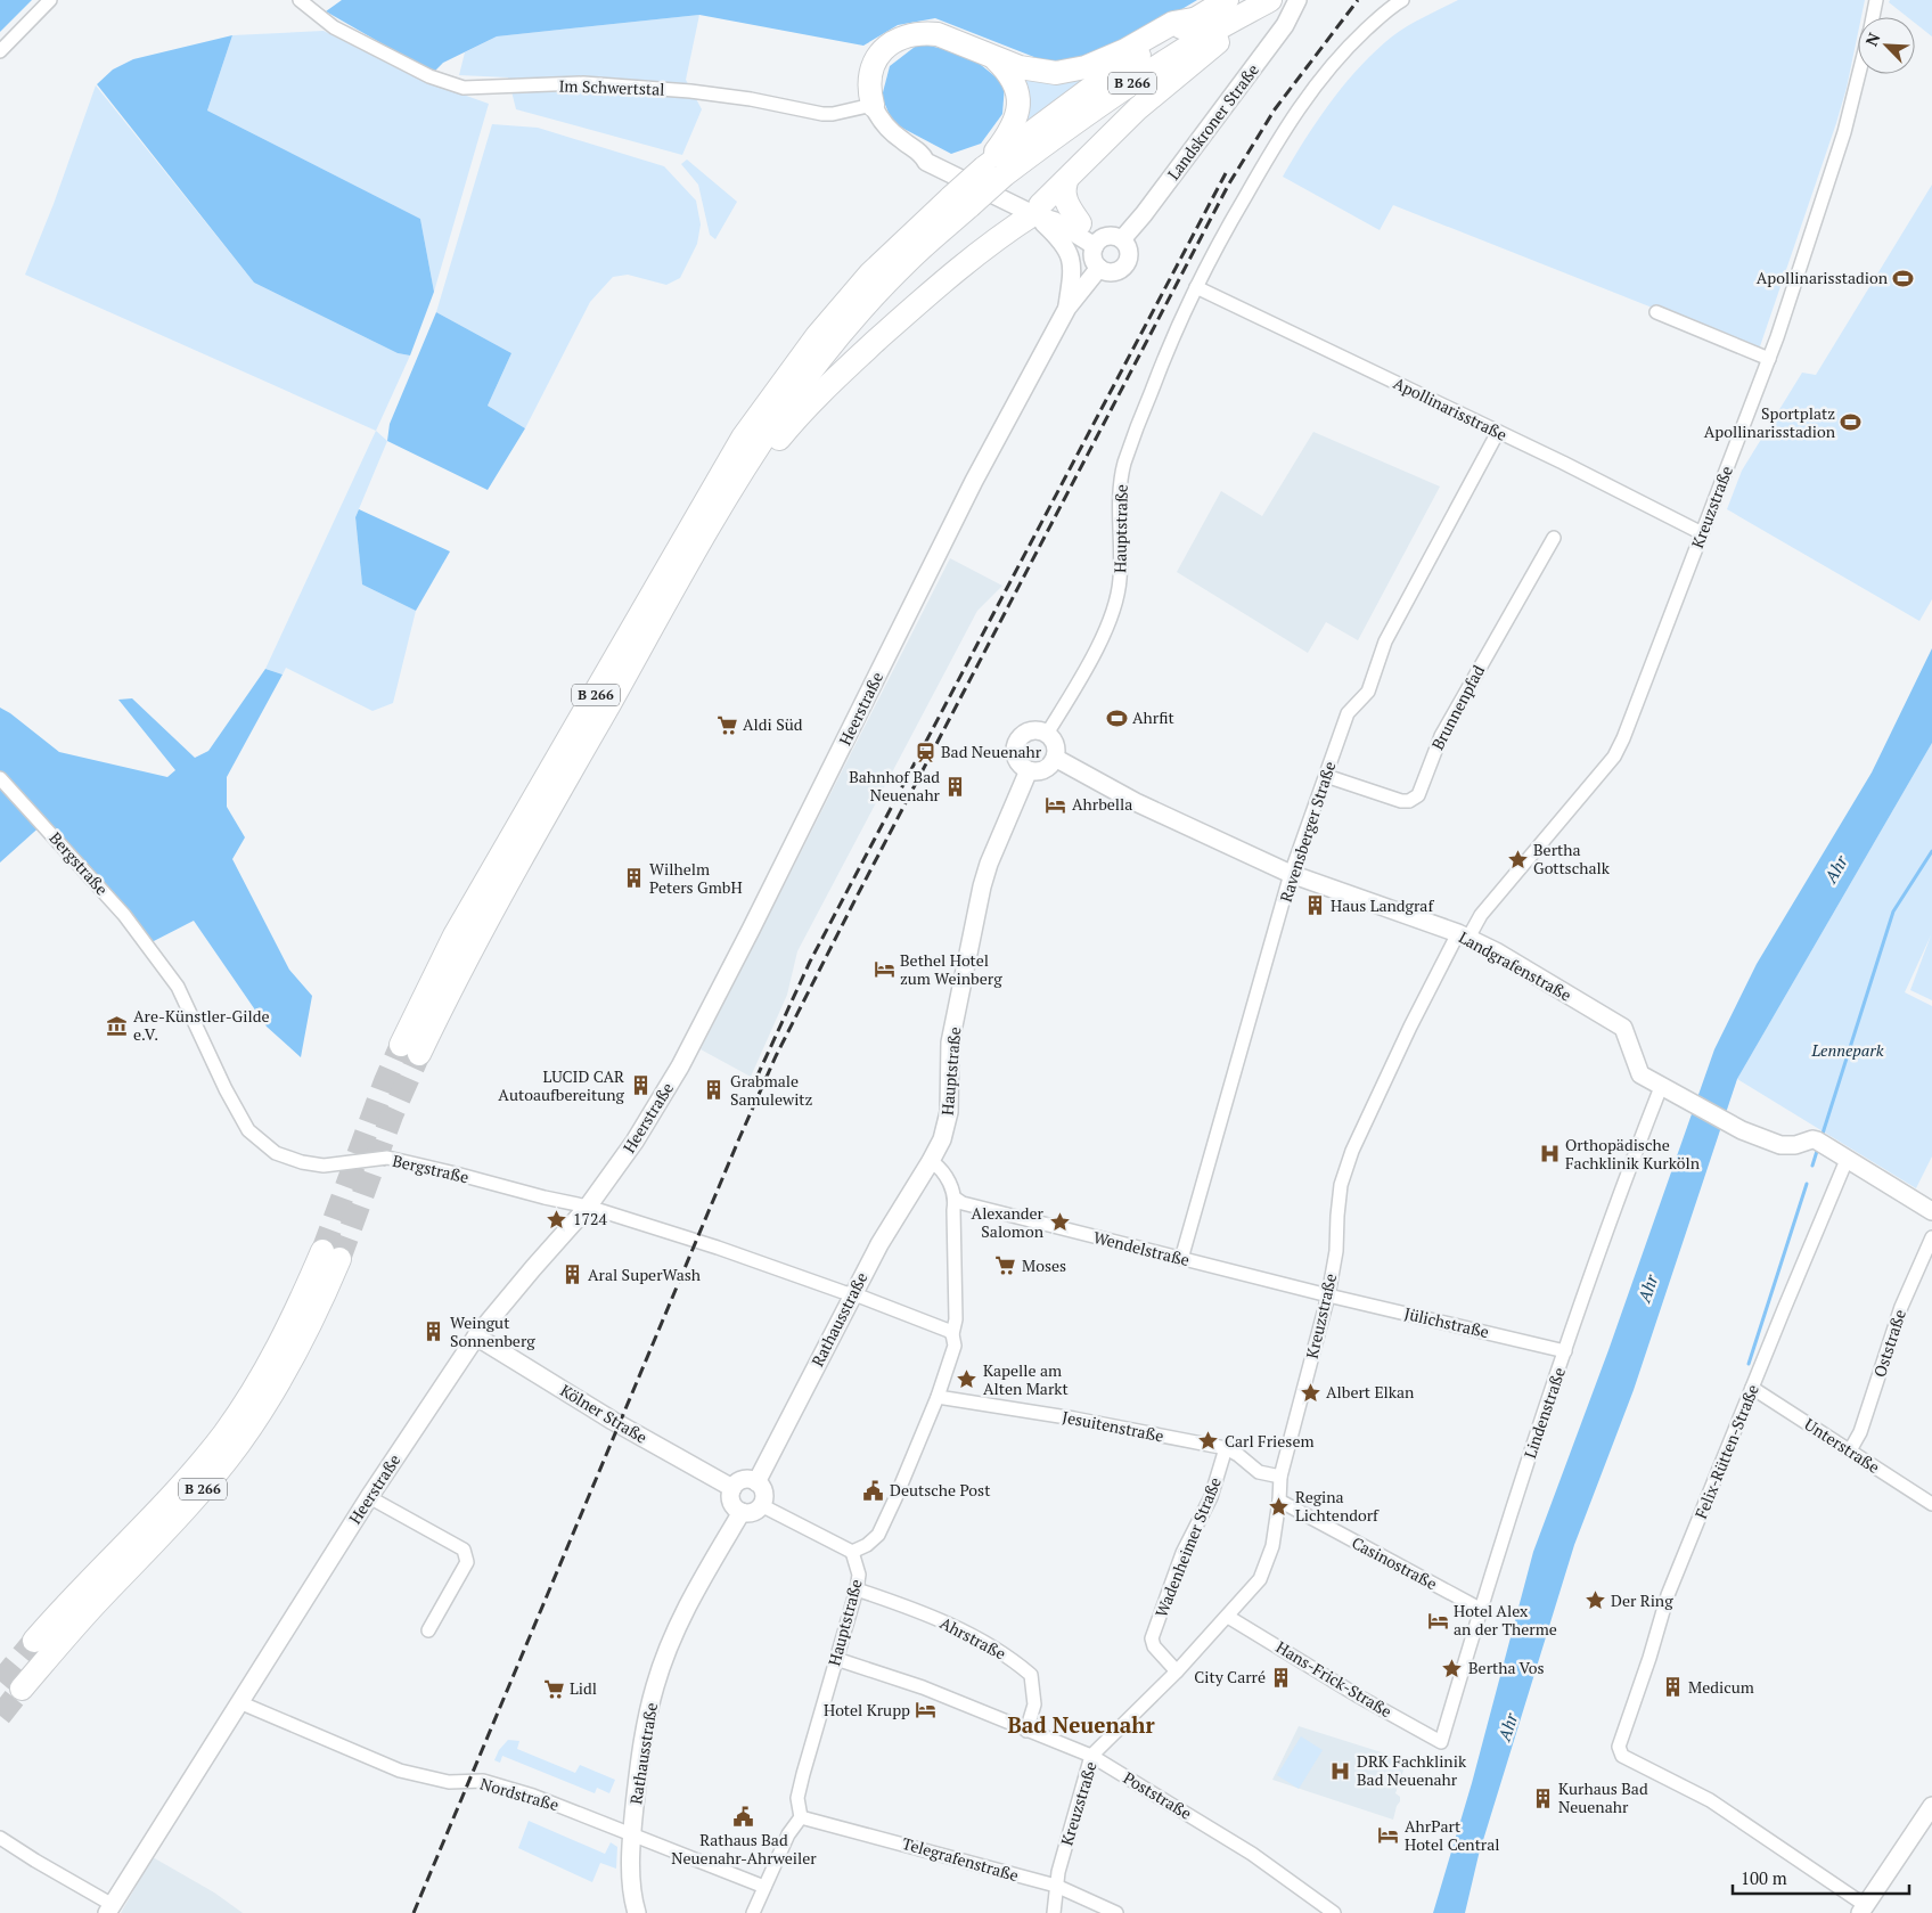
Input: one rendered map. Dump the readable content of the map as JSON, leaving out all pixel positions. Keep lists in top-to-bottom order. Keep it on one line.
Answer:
{"streets":{"highway":["B 266"],"street":["Im Schwertstal","Landskroner Straße","Apollinarisstraße","Kreuzstraße","Hauptstraße","Brunnenpfad","Heerstraße","Ravensberger Straße","Bergstraße","Landgrafenstraße","Wendelstraße","Rathausstraße","Jülichstraße","Oststraße","Lindenstraße","Kölner Straße","Jesuitenstraße","Unterstraße","Felix-Rütten-Straße","Wadenheimer Straße","Casinostraße","Ahrstraße","Hans-Frick-Straße","Nordstraße","Poststraße","Telegrafenstraße"]},"crossings":[["B 266","Im Schwertstal"],["B 266","Landskroner Straße"],["B 266","Heerstraße"],["Landskroner Straße","Heerstraße"],["Apollinarisstraße","Kreuzstraße"],["Apollinarisstraße","Hauptstraße"],["Apollinarisstraße","Ravensberger Straße"],["Kreuzstraße","Landgrafenstraße"],["Kreuzstraße","Wendelstraße"],["Kreuzstraße","Jülichstraße"],["Kreuzstraße","Jesuitenstraße"],["Kreuzstraße","Wadenheimer Straße"],["Kreuzstraße","Casinostraße"],["Kreuzstraße","Hans-Frick-Straße"],["Kreuzstraße","Poststraße"],["Kreuzstraße","Telegrafenstraße"],["Hauptstraße","Landgrafenstraße"],["Hauptstraße","Rathausstraße"],["Hauptstraße","Ahrstraße"],["Hauptstraße","Poststraße"],["Hauptstraße","Telegrafenstraße"],["Brunnenpfad","Ravensberger Straße"],["Heerstraße","Bergstraße"],["Heerstraße","Kölner Straße"],["Heerstraße","Nordstraße"],["Ravensberger Straße","Landgrafenstraße"],["Ravensberger Straße","Wendelstraße"],["Bergstraße","Rathausstraße"],["Landgrafenstraße","Lindenstraße"],["Landgrafenstraße","Felix-Rütten-Straße"],["Wendelstraße","Jülichstraße"],["Rathausstraße","Kölner Straße"],["Rathausstraße","Nordstraße"],["Jülichstraße","Lindenstraße"],["Oststraße","Unterstraße"],["Lindenstraße","Casinostraße"],["Lindenstraße","Hans-Frick-Straße"],["Jesuitenstraße","Wadenheimer Straße"],["Unterstraße","Felix-Rütten-Straße"],["Ahrstraße","Poststraße"]],"districts":["Bad Neuenahr"],"water":["Ahr"],"parks":["Lennepark"],"places":{"sports":["Apollinarisstadion","Sportplatz Apollinarisstadion","Ahrfit"],"supermarket":["Aldi Süd","Moses","Lidl"],"station":["Bad Neuenahr"],"building":["Bahnhof Bad Neuenahr","Wilhelm Peters GmbH","Haus Landgraf","LUCID CAR Autoaufbereitung","Grabmale Samulewitz","Aral SuperWash","Weingut Sonnenberg","City Carré","Medicum","Kurhaus Bad Neuenahr"],"hotel":["Ahrbella","Bethel Hotel zum Weinberg","Hotel Alex an der Therme","Hotel Krupp","AhrPart Hotel Central"],"place":["Bertha Gottschalk","1724","Alexander Salomon","Kapelle am Alten Markt","Albert Elkan","Carl Friesem","Regina Lichtendorf","Der Ring","Bertha Vos"],"museum":["Are-Künstler-Gilde e.V."],"hospital":["Orthopädische Fachklinik Kurköln","DRK Fachklinik Bad Neuenahr"],"public building":["Deutsche Post","Rathaus Bad Neuenahr-Ahrweiler"]},"scale_bar":"100 m","north":"top left"}
